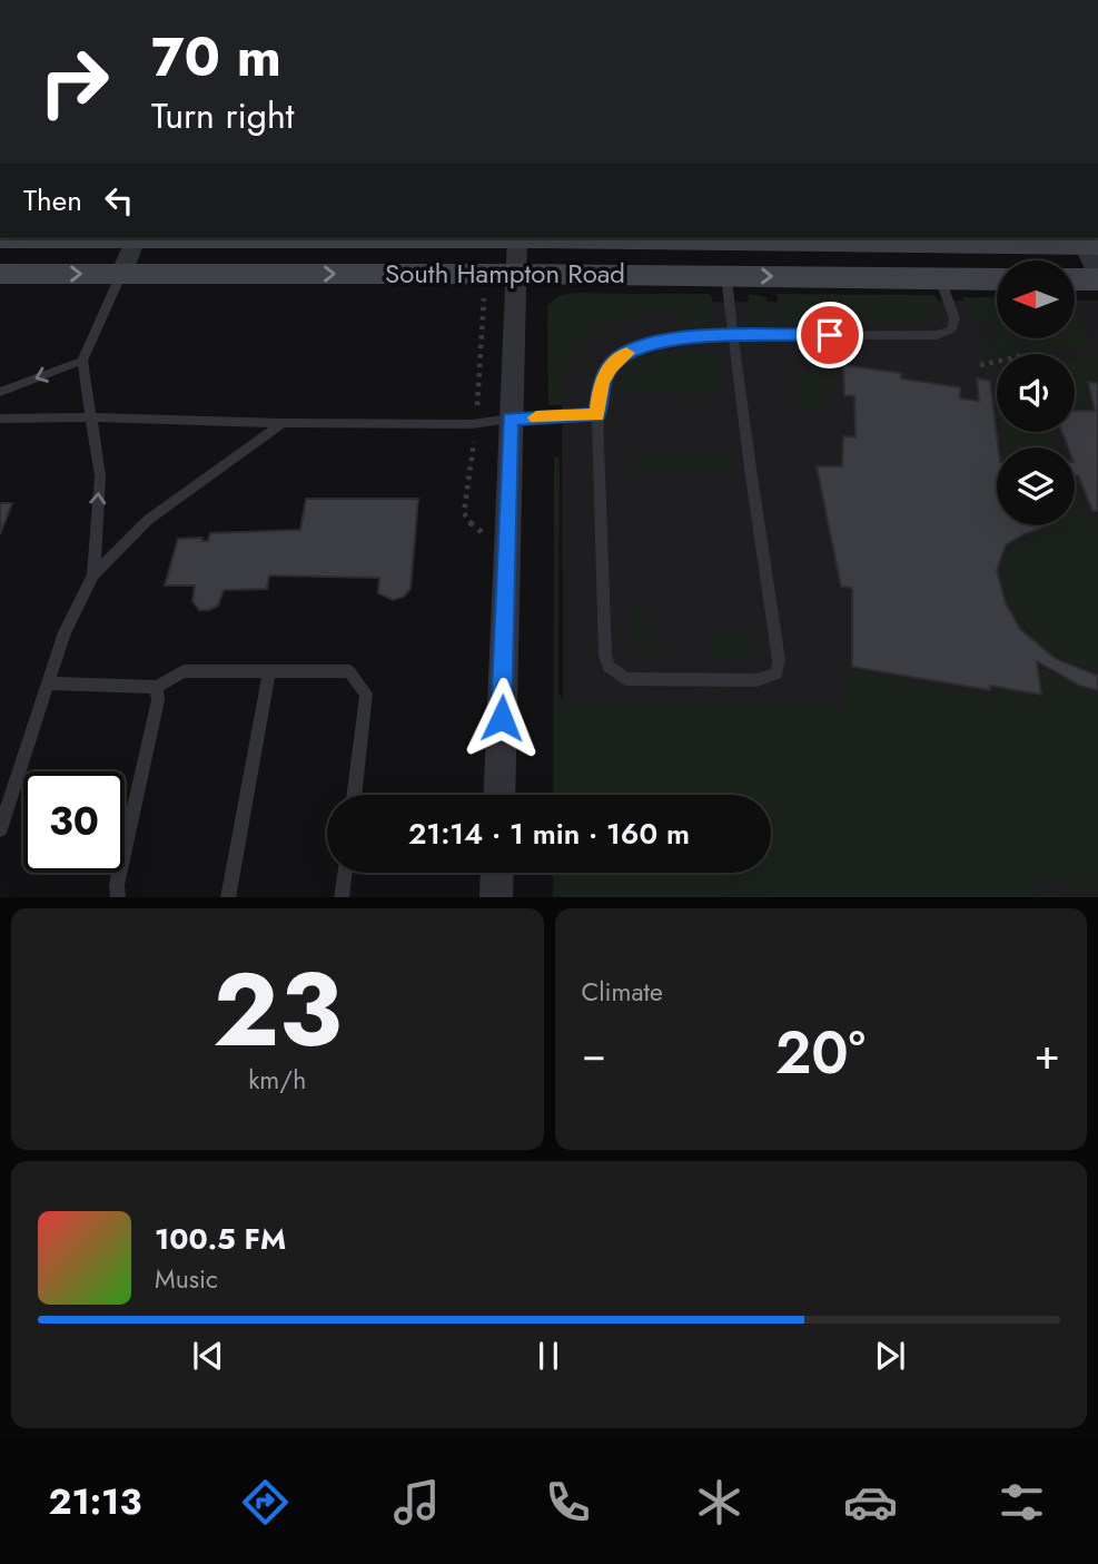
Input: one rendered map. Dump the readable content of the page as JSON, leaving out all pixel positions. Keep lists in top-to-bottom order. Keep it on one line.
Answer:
{"streets":{"main road":["South Hampton Road"]},"one_way":["South Hampton Road"],"north":"left","page":{"turn":["70 m","Turn right"],"then":"Then","limit":"30","trip":"21:14 · 1 min · 160 m","tile":[["23","km/h"],"Climate"],"heat":["−","20°","+"],"song":["100.5 FM","Music"],"tabs":"21:13"}}
